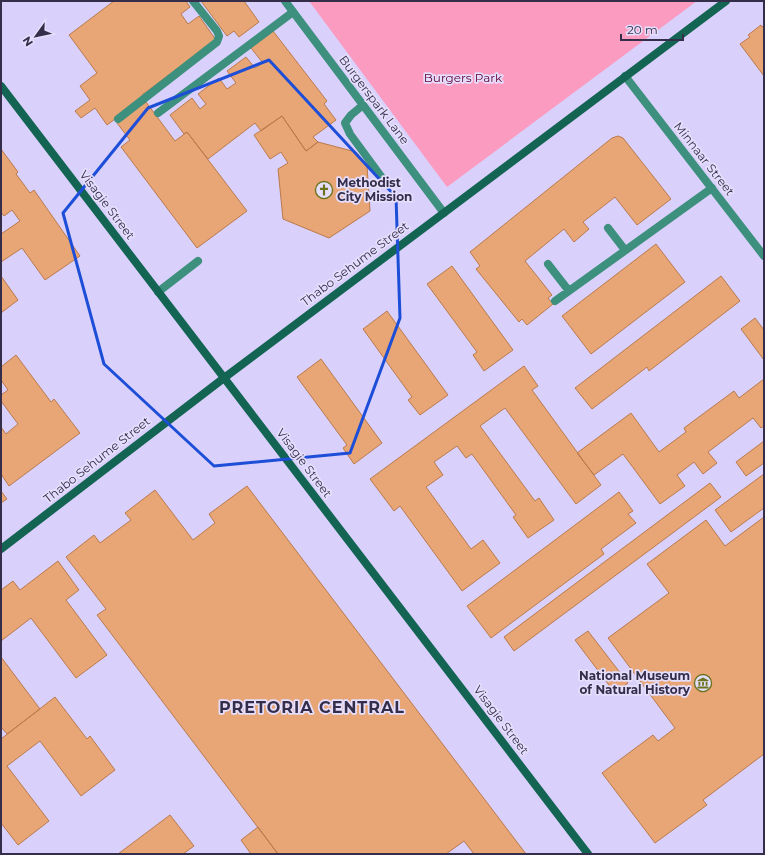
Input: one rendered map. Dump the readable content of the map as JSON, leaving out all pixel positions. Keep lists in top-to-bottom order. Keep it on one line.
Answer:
{"streets":{"street":["Burgerspark Lane","Minnaar Street","Visagie Street","Thabo Sehume Street"]},"crossings":[["Burgerspark Lane","Thabo Sehume Street"],["Minnaar Street","Thabo Sehume Street"],["Visagie Street","Thabo Sehume Street"]],"districts":["PRETORIA CENTRAL"],"parks":["Burgers Park"],"places":{"church":["Methodist City Mission"],"museum":["National Museum of Natural History"]},"scale_bar":"20 m","north":"bottom left"}
